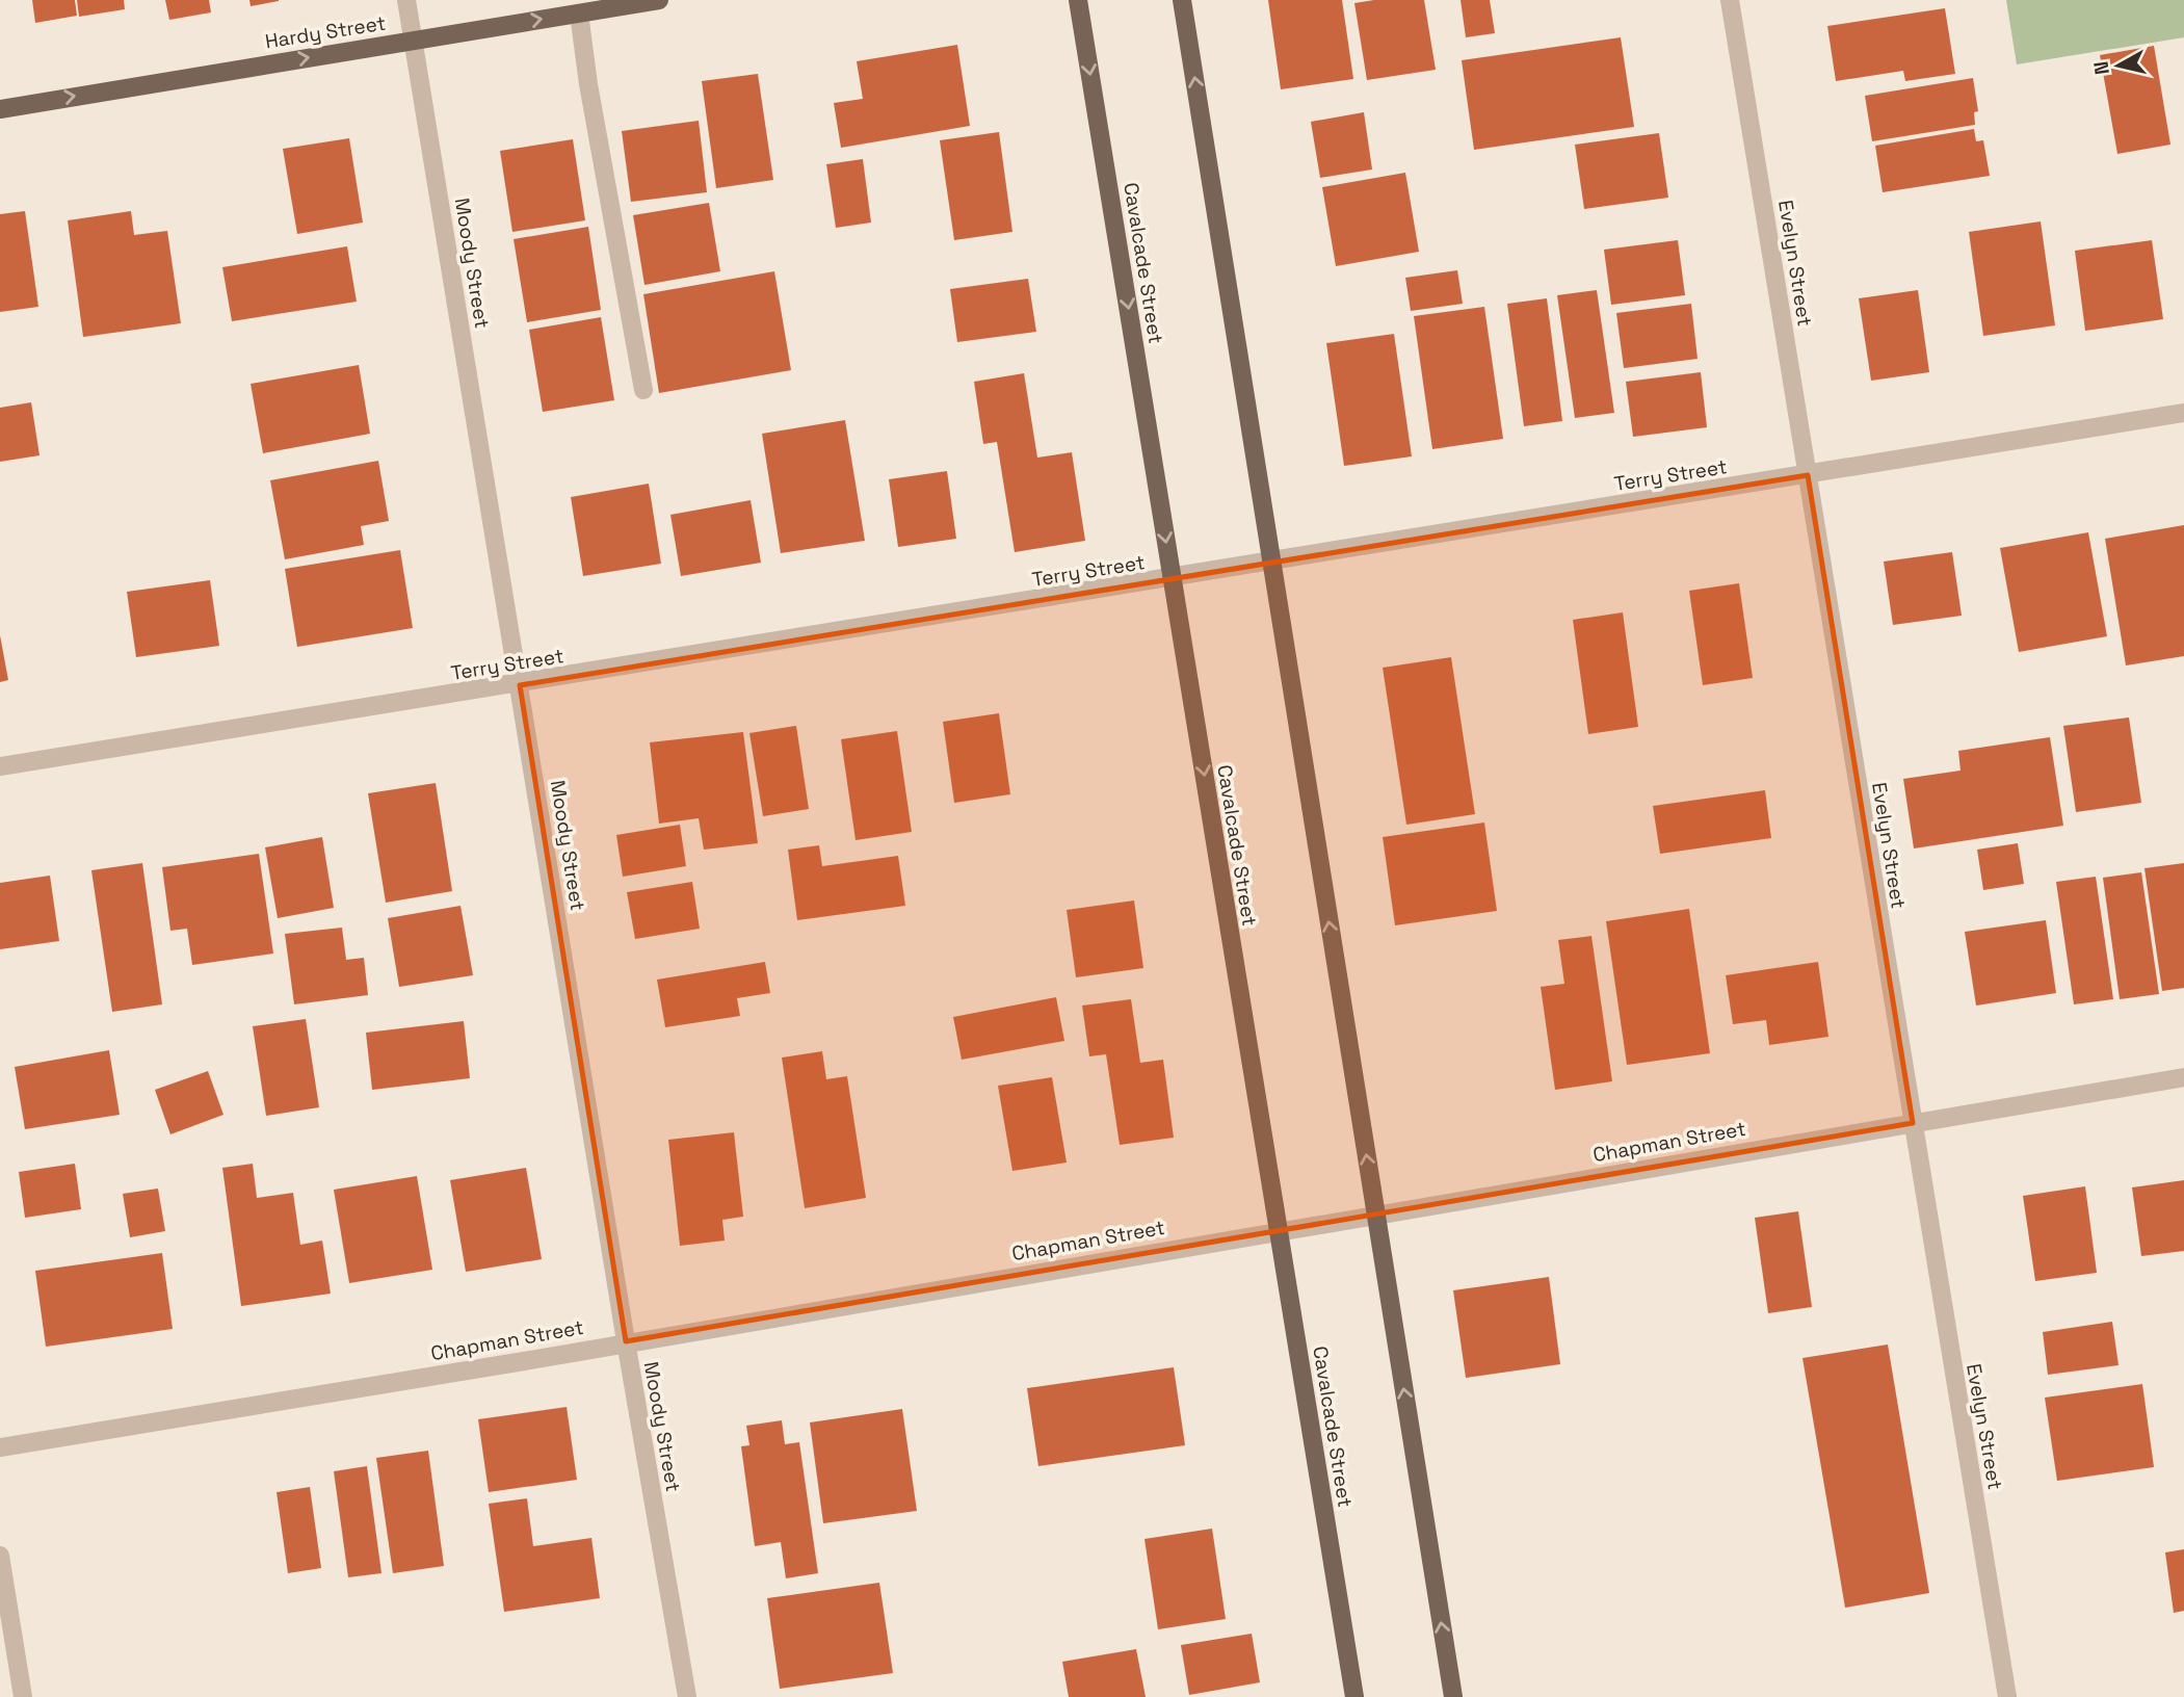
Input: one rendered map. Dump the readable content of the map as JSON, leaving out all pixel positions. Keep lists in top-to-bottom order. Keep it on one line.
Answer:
{"streets":{"main road":["Hardy Street","Cavalcade Street"],"street":["Moody Street","Evelyn Street","Terry Street","Chapman Street"]},"crossings":[["Hardy Street","Moody Street"],["Moody Street","Terry Street"],["Moody Street","Chapman Street"],["Cavalcade Street","Terry Street"],["Cavalcade Street","Chapman Street"],["Evelyn Street","Terry Street"],["Evelyn Street","Chapman Street"]],"one_way":["Hardy Street"],"north":"left"}
